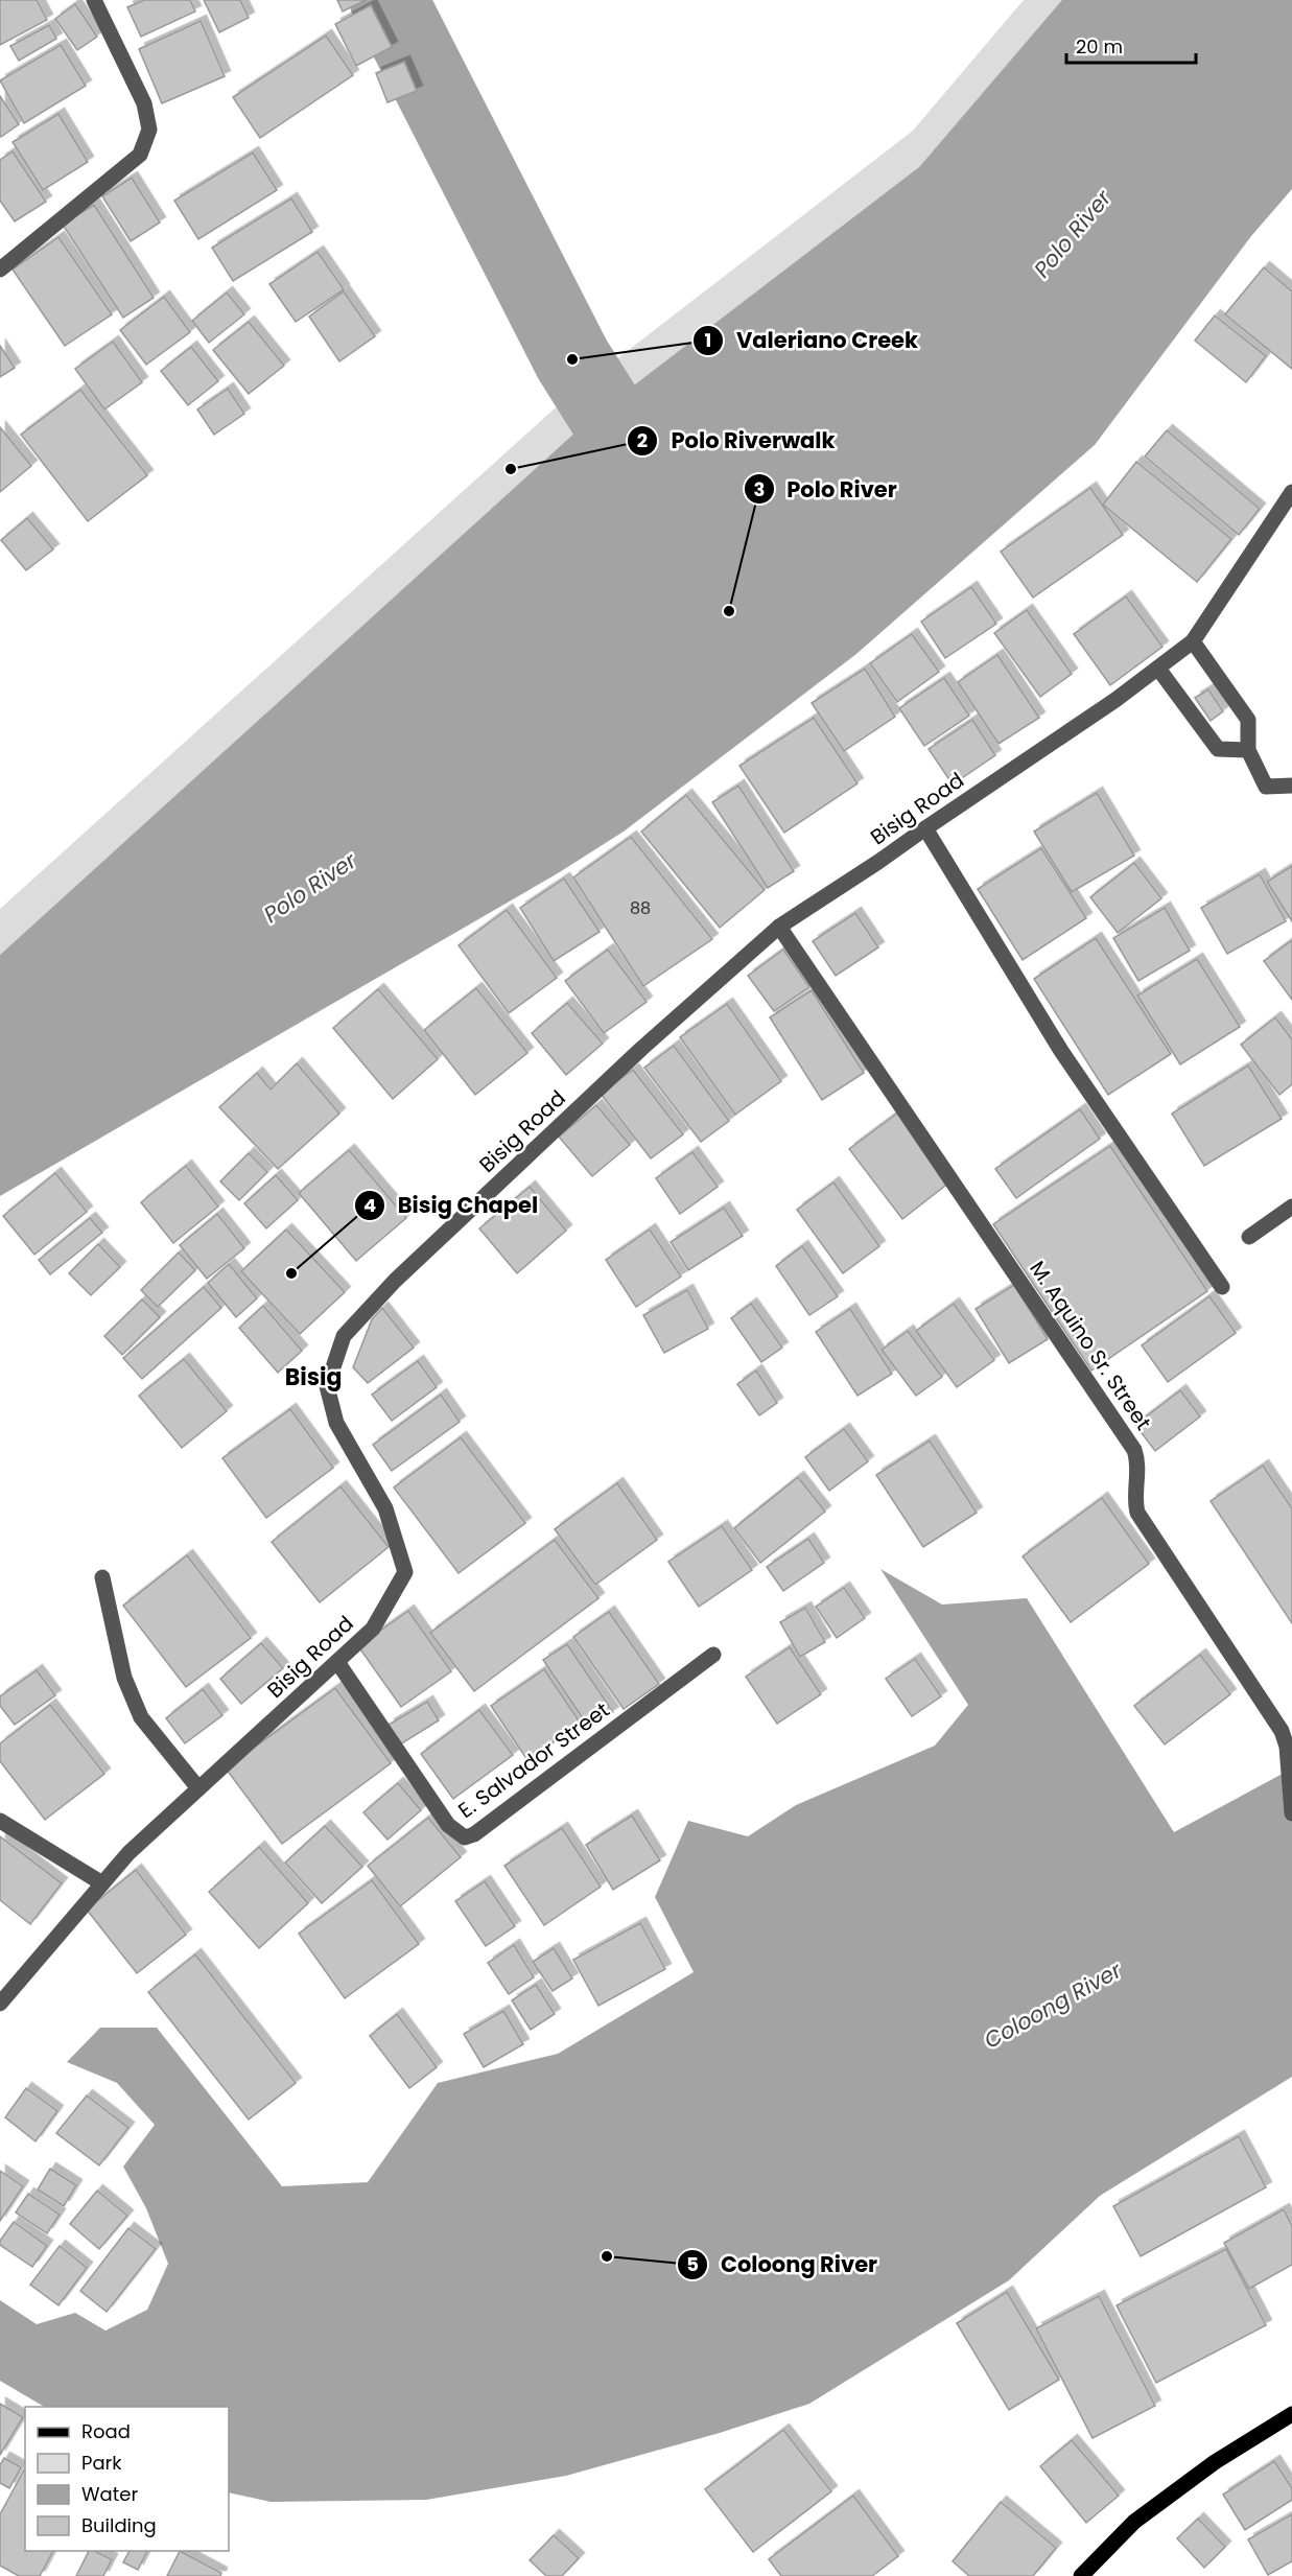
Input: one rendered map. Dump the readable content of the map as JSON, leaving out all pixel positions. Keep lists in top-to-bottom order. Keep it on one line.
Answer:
{"streets":{"street":["Bisig Road","M. Aquino Sr. Street","E. Salvador Street"]},"crossings":[["Bisig Road","M. Aquino Sr. Street"],["Bisig Road","E. Salvador Street"]],"districts":["Bisig"],"water":["Polo River","Coloong River"],"places":["Valeriano Creek","Polo Riverwalk","Polo River","Bisig Chapel","Coloong River"],"house_numbers":["88"],"legend":["Road","Park","Water","Building"],"scale_bar":"20 m"}
